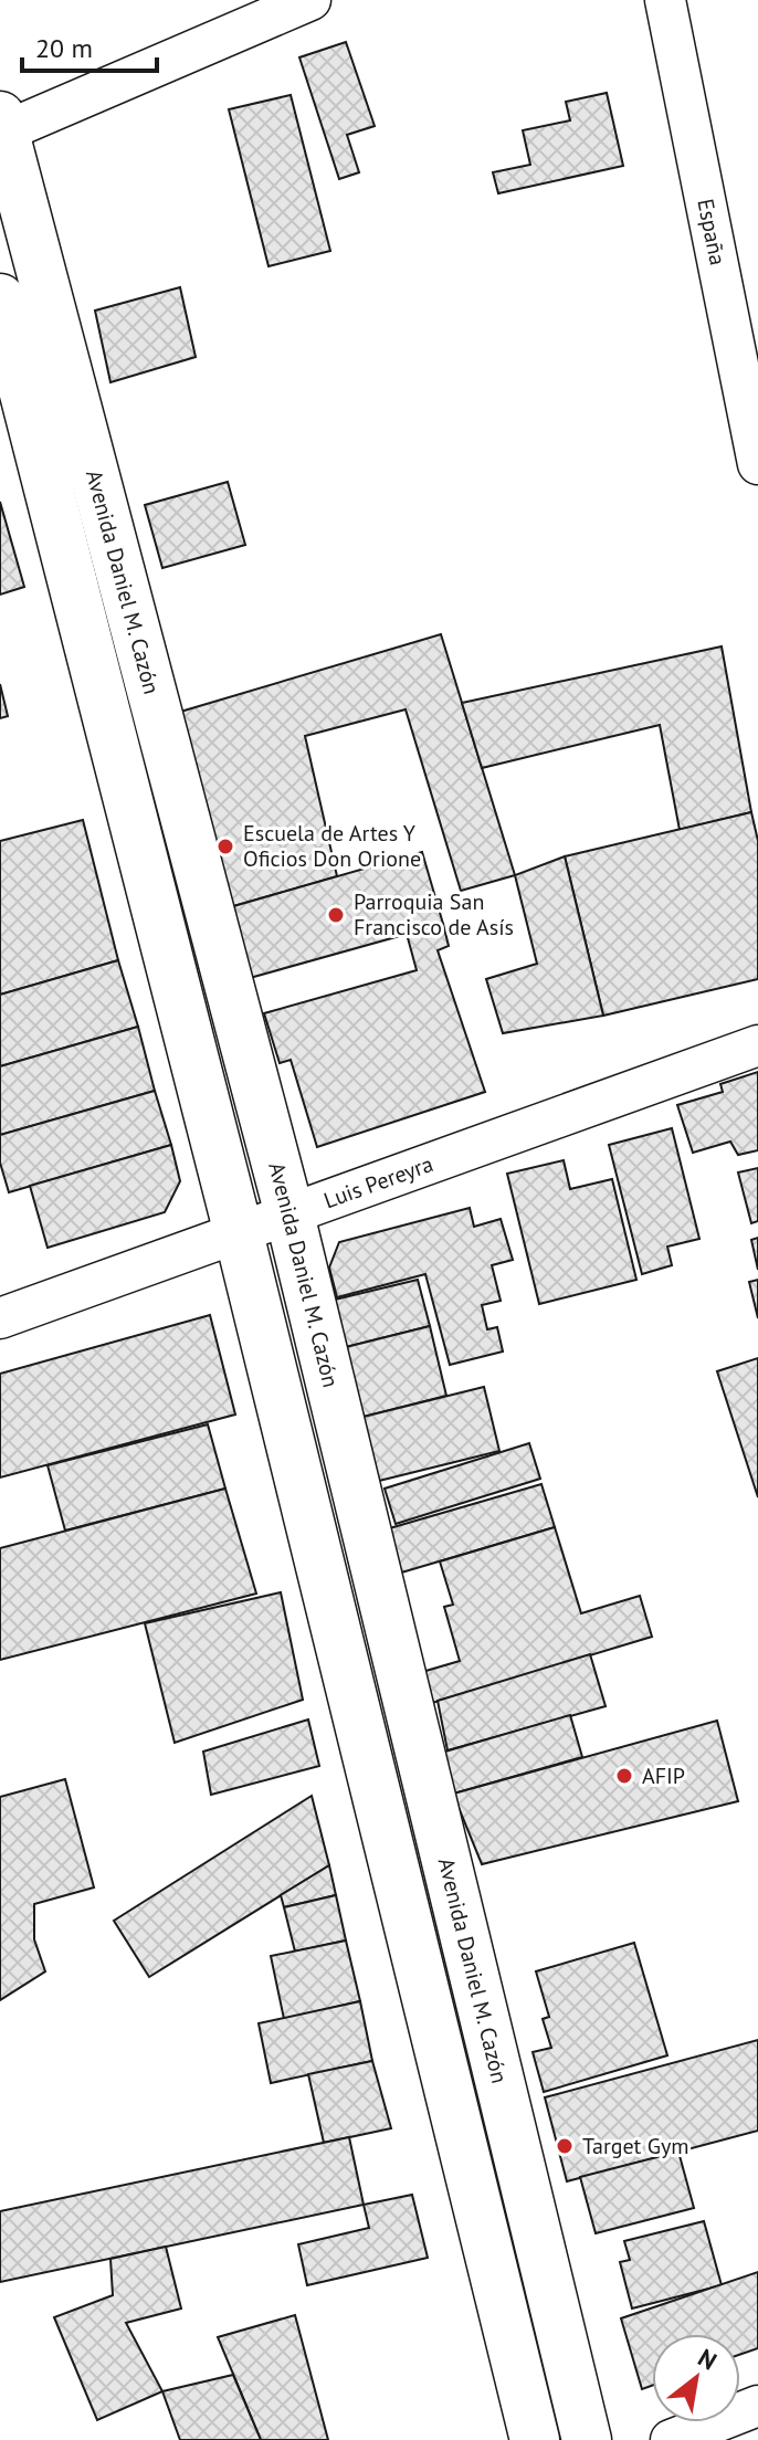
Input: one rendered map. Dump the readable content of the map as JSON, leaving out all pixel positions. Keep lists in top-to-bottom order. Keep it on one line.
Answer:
{"streets":{"main road":["Avenida Daniel M. Cazón"],"street":["España","Luis Pereyra"]},"crossings":[["Avenida Daniel M. Cazón","Luis Pereyra"]],"places":["Escuela de Artes Y Oficios Don Orione","Parroquia San Francisco de Asís","AFIP","Target Gym"],"scale_bar":"20 m","north":"top right"}
